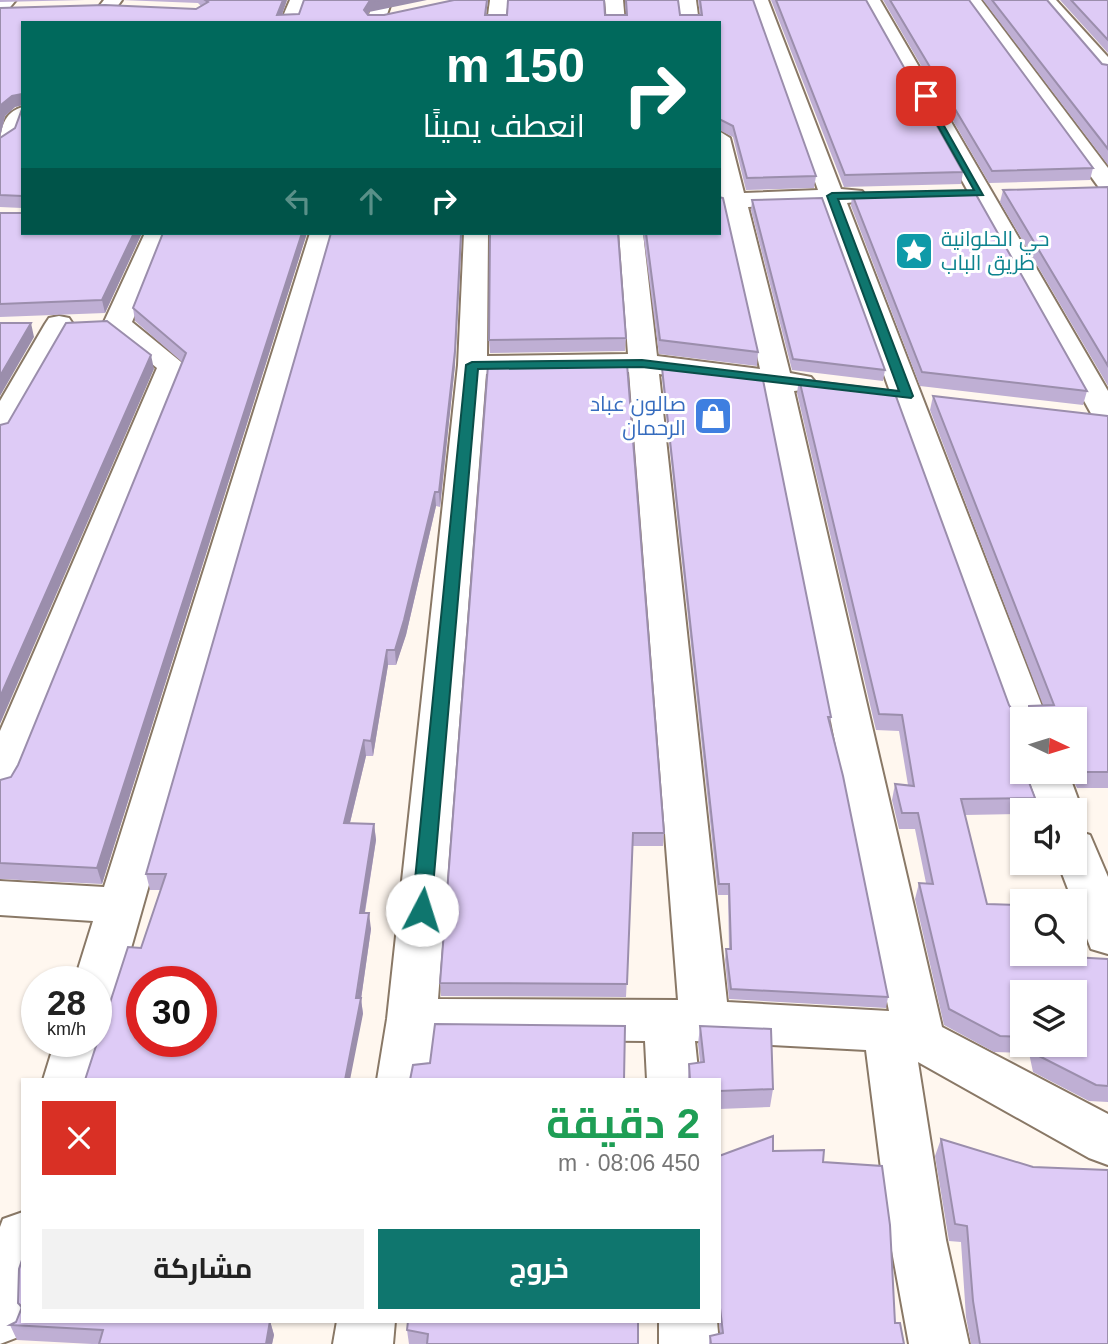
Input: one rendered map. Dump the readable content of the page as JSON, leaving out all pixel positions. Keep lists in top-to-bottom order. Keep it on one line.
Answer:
{"places":{"place":["حي الحلوانية طريق الباب"],"shop":["صالون عباد الرحمان"]},"north":"right","page":{"turn":["150 m","انعطف يمينًا"],"speed":"28 km/h","limit":"30","heading":["2 دقيقة","450 m · 08:06"],"buttons":["خروج","مشاركة"]}}
